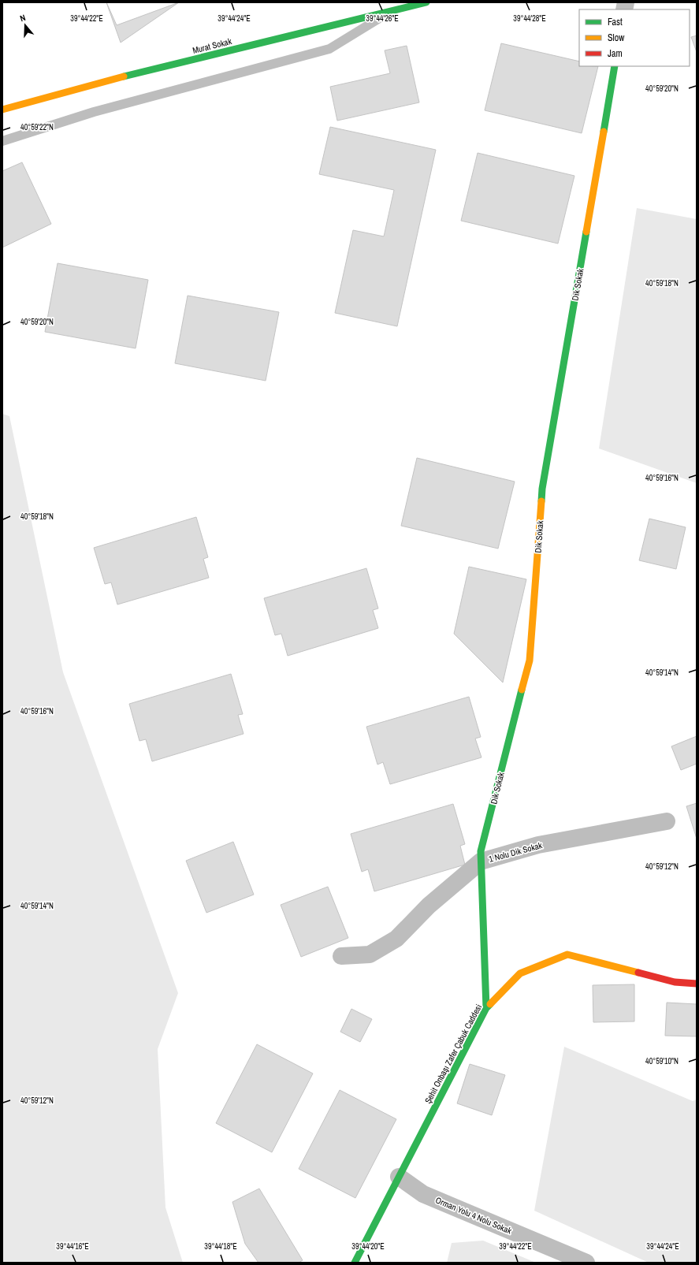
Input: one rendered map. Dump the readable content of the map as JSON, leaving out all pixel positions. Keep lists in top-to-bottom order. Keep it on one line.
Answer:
{"streets":{"street":["Murat Sokak","Dik Sokak","1 Nolu Dik Sokak","Şehit Onbaşı Zafer Çabuk Caddesi","Orman Yolu 4 Nolu Sokak"]},"crossings":[["Dik Sokak","1 Nolu Dik Sokak"],["Dik Sokak","Şehit Onbaşı Zafer Çabuk Caddesi"],["Şehit Onbaşı Zafer Çabuk Caddesi","Orman Yolu 4 Nolu Sokak"]],"legend":["Fast","Slow","Jam"],"north":"top","coordinates":["39°44'22\"E","39°44'24\"E","39°44'26\"E","39°44'28\"E","40°59'20\"N","40°59'22\"N","40°59'18\"N","40°59'16\"N","40°59'14\"N","40°59'12\"N","40°59'10\"N","39°44'16\"E","39°44'18\"E","39°44'20\"E"]}
